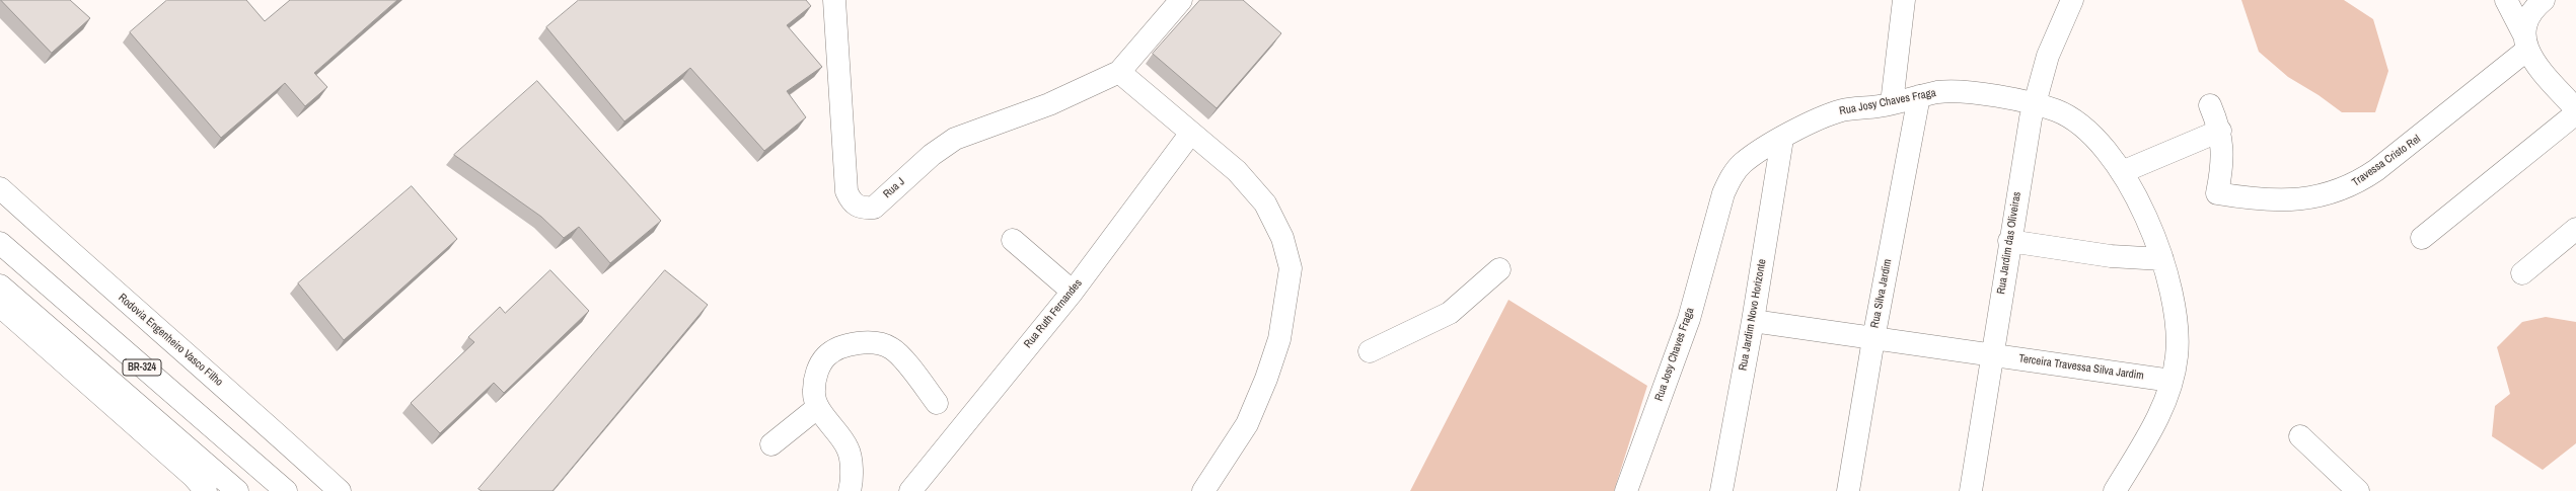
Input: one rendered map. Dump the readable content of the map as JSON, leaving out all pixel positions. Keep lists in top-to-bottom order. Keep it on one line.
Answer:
{"streets":{"main road":["Rua Josy Chaves Fraga","Travessa Cristo Rel","Rua J","Rua Jardim das Oliveiras","Rua Silva Jardim","Rua Ruth Fernandes","Rua Jardim Novo Horizonte","Rodovia Engenheiro Vasco Filho","BR-324","Terceira Travessa Silva Jardim"]},"crossings":[["Rua Josy Chaves Fraga","Rua Jardim das Oliveiras"],["Rua Josy Chaves Fraga","Rua Silva Jardim"],["Rua Josy Chaves Fraga","Rua Jardim Novo Horizonte"],["Rua Josy Chaves Fraga","Terceira Travessa Silva Jardim"],["Rua Jardim das Oliveiras","Terceira Travessa Silva Jardim"],["Rua Silva Jardim","Terceira Travessa Silva Jardim"],["Rua Jardim Novo Horizonte","Terceira Travessa Silva Jardim"]]}
